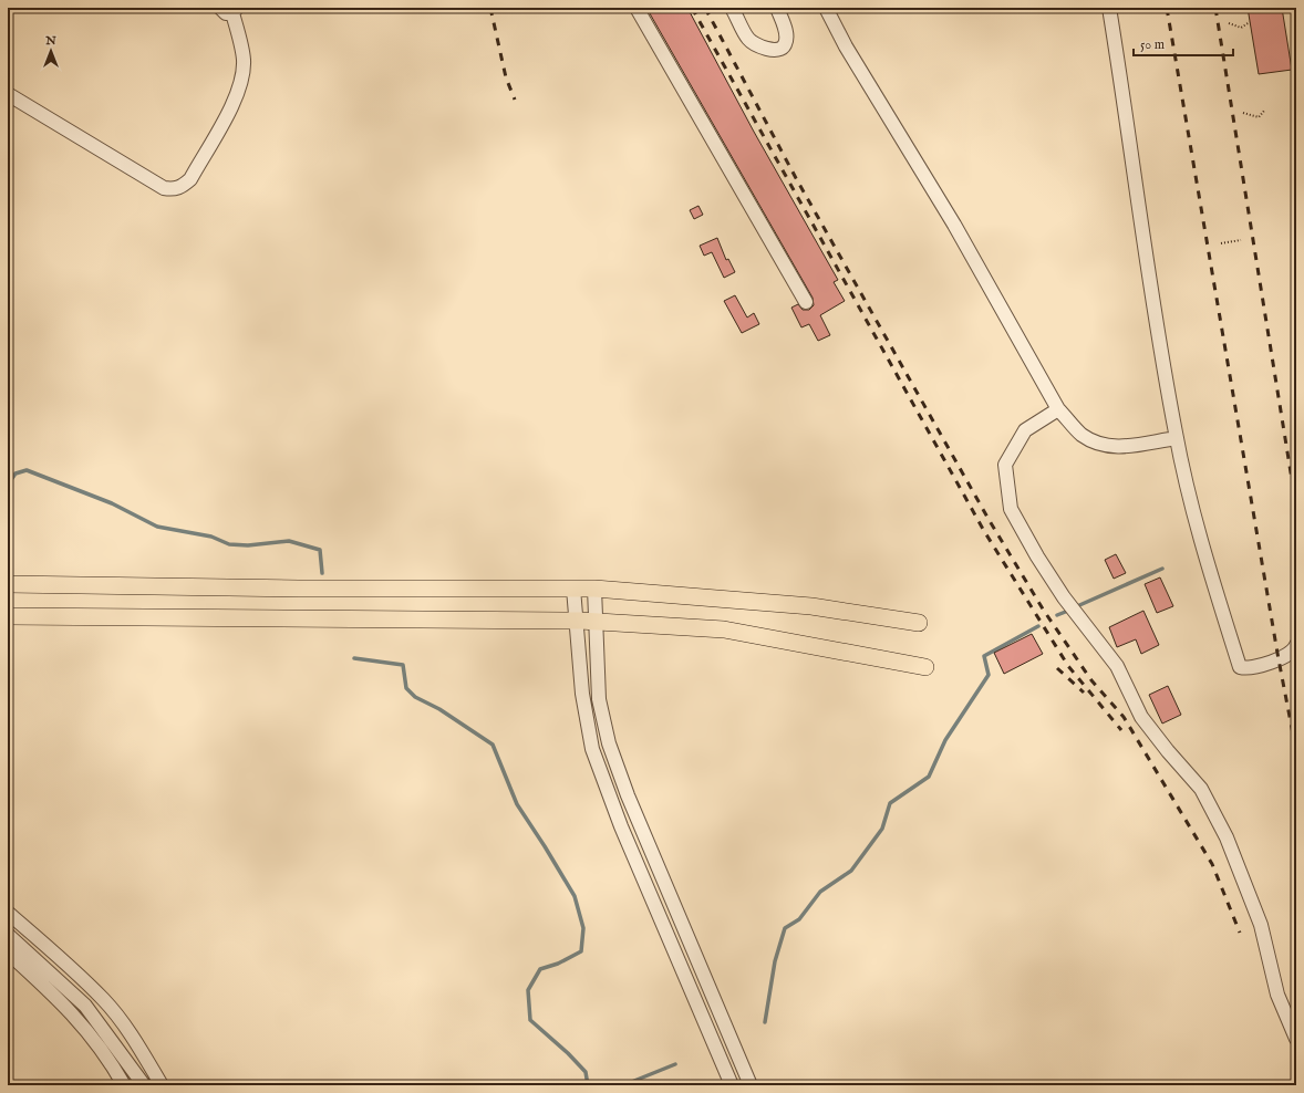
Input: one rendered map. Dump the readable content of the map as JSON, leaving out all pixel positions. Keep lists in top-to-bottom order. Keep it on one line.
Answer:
{"scale_bar":"50 m","north":"top"}
